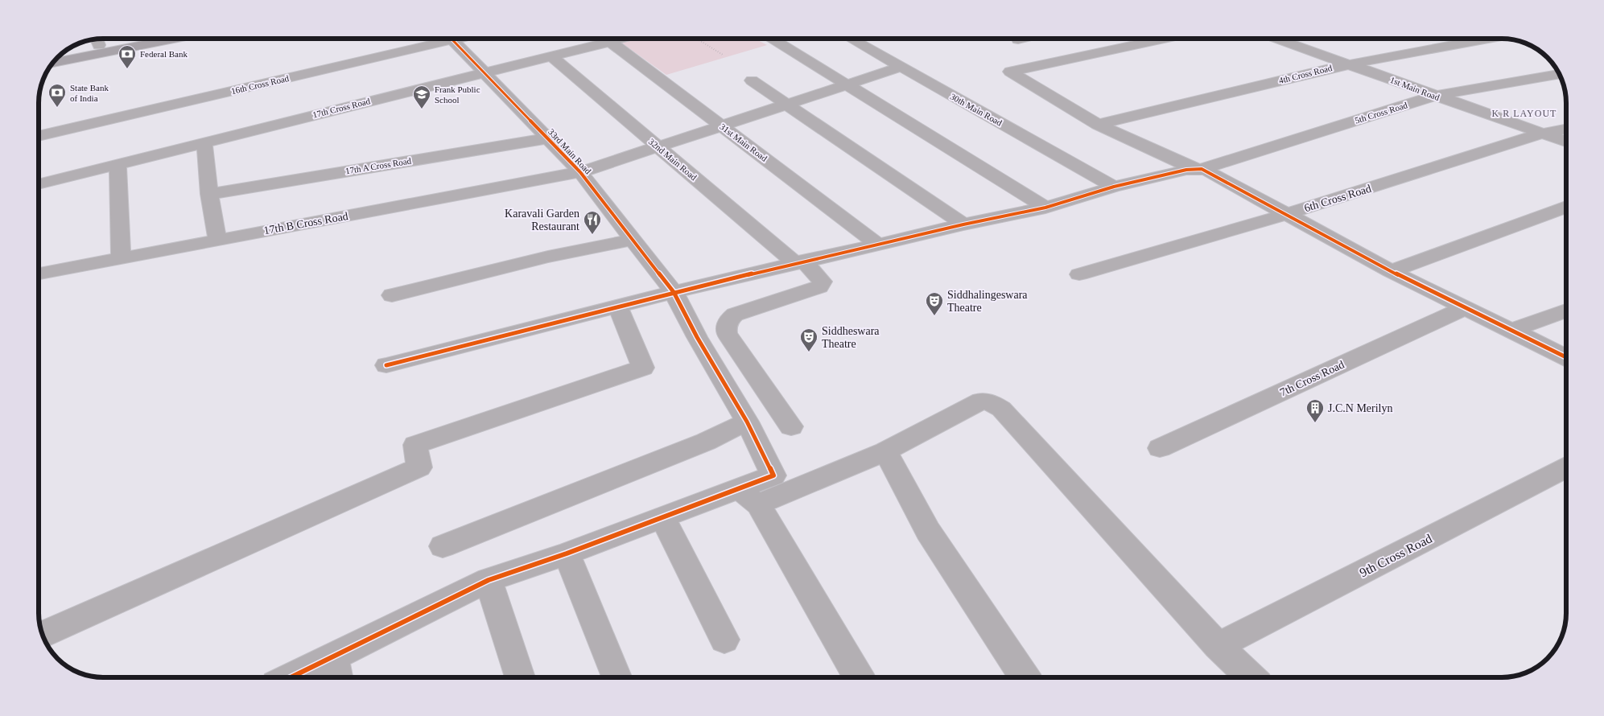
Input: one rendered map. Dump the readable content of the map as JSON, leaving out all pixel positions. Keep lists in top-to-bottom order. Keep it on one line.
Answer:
{"streets":{"street":["4th Cross Road","16th Cross Road","1st Main Road","17th Cross Road","30th Main Road","5th Cross Road","31st Main Road","33rd Main Road","32nd Main Road","17th A Cross Road","6th Cross Road","17th B Cross Road","7th Cross Road","9th Cross Road"]},"crossings":[["4th Cross Road","1st Main Road"],["1st Main Road","5th Cross Road"],["1st Main Road","6th Cross Road"],["17th Cross Road","31st Main Road"],["17th Cross Road","33rd Main Road"],["17th Cross Road","32nd Main Road"],["30th Main Road","5th Cross Road"],["30th Main Road","17th B Cross Road"],["5th Cross Road","31st Main Road"],["5th Cross Road","33rd Main Road"],["5th Cross Road","32nd Main Road"],["31st Main Road","17th B Cross Road"],["33rd Main Road","17th A Cross Road"],["33rd Main Road","17th B Cross Road"],["32nd Main Road","17th B Cross Road"]],"districts":["K R LAYOUT"],"places":{"bank":["Federal Bank","State Bank of India"],"school or university":["Frank Public School"],"restaurant":["Karavali Garden Restaurant"],"theatre":["Siddhalingeswara Theatre","Siddheswara Theatre"],"building":["J.C.N Merilyn"]}}
